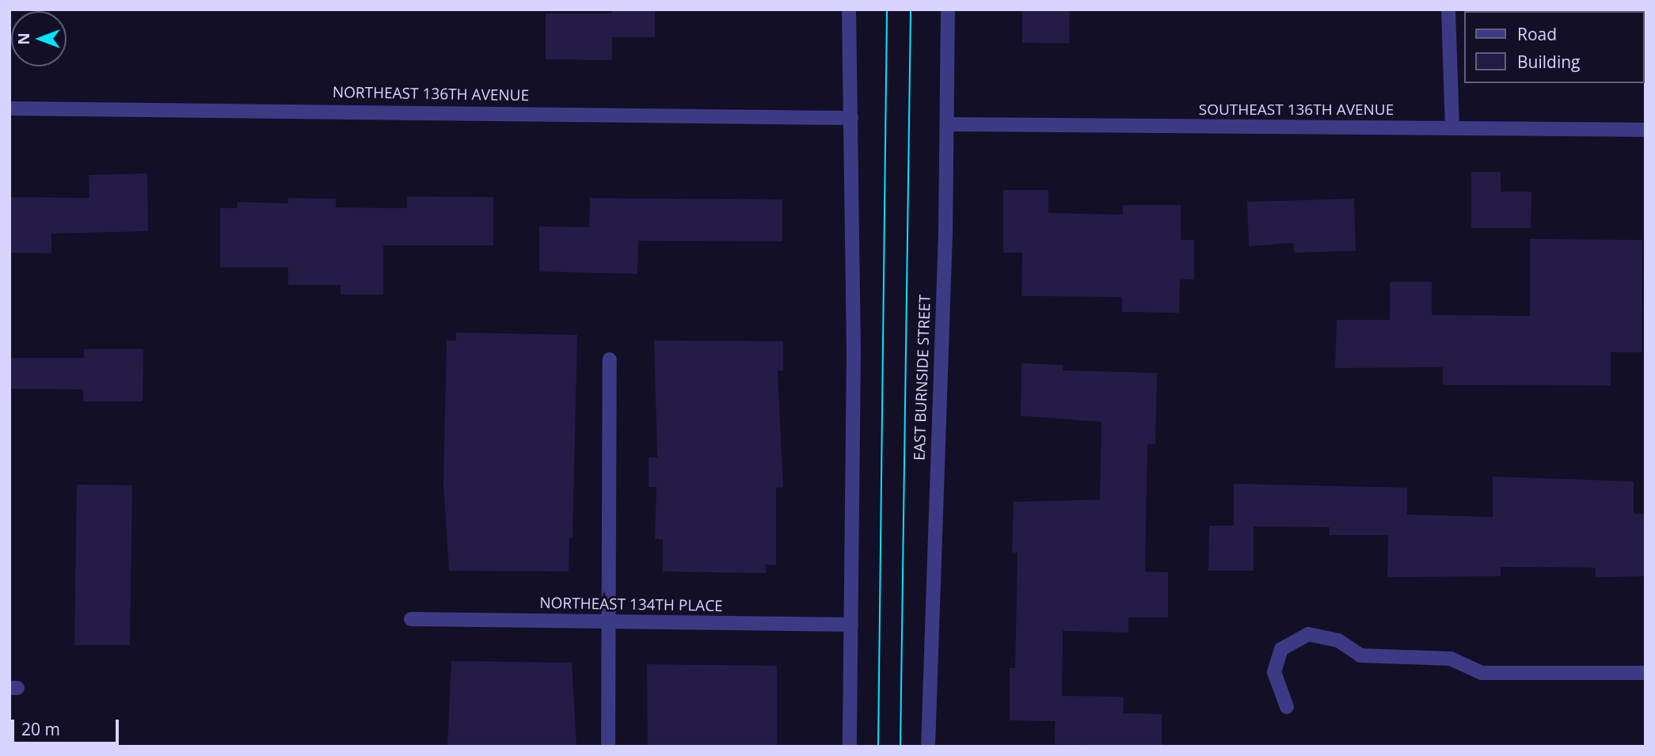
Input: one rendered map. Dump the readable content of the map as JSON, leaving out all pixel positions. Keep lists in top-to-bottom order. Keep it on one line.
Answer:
{"streets":{"street":["NORTHEAST 136TH AVENUE","SOUTHEAST 136TH AVENUE","EAST BURNSIDE STREET","NORTHEAST 134TH PLACE"]},"crossings":[["SOUTHEAST 136TH AVENUE","EAST BURNSIDE STREET"]],"legend":["Road","Building"],"scale_bar":"20 m","north":"left"}
